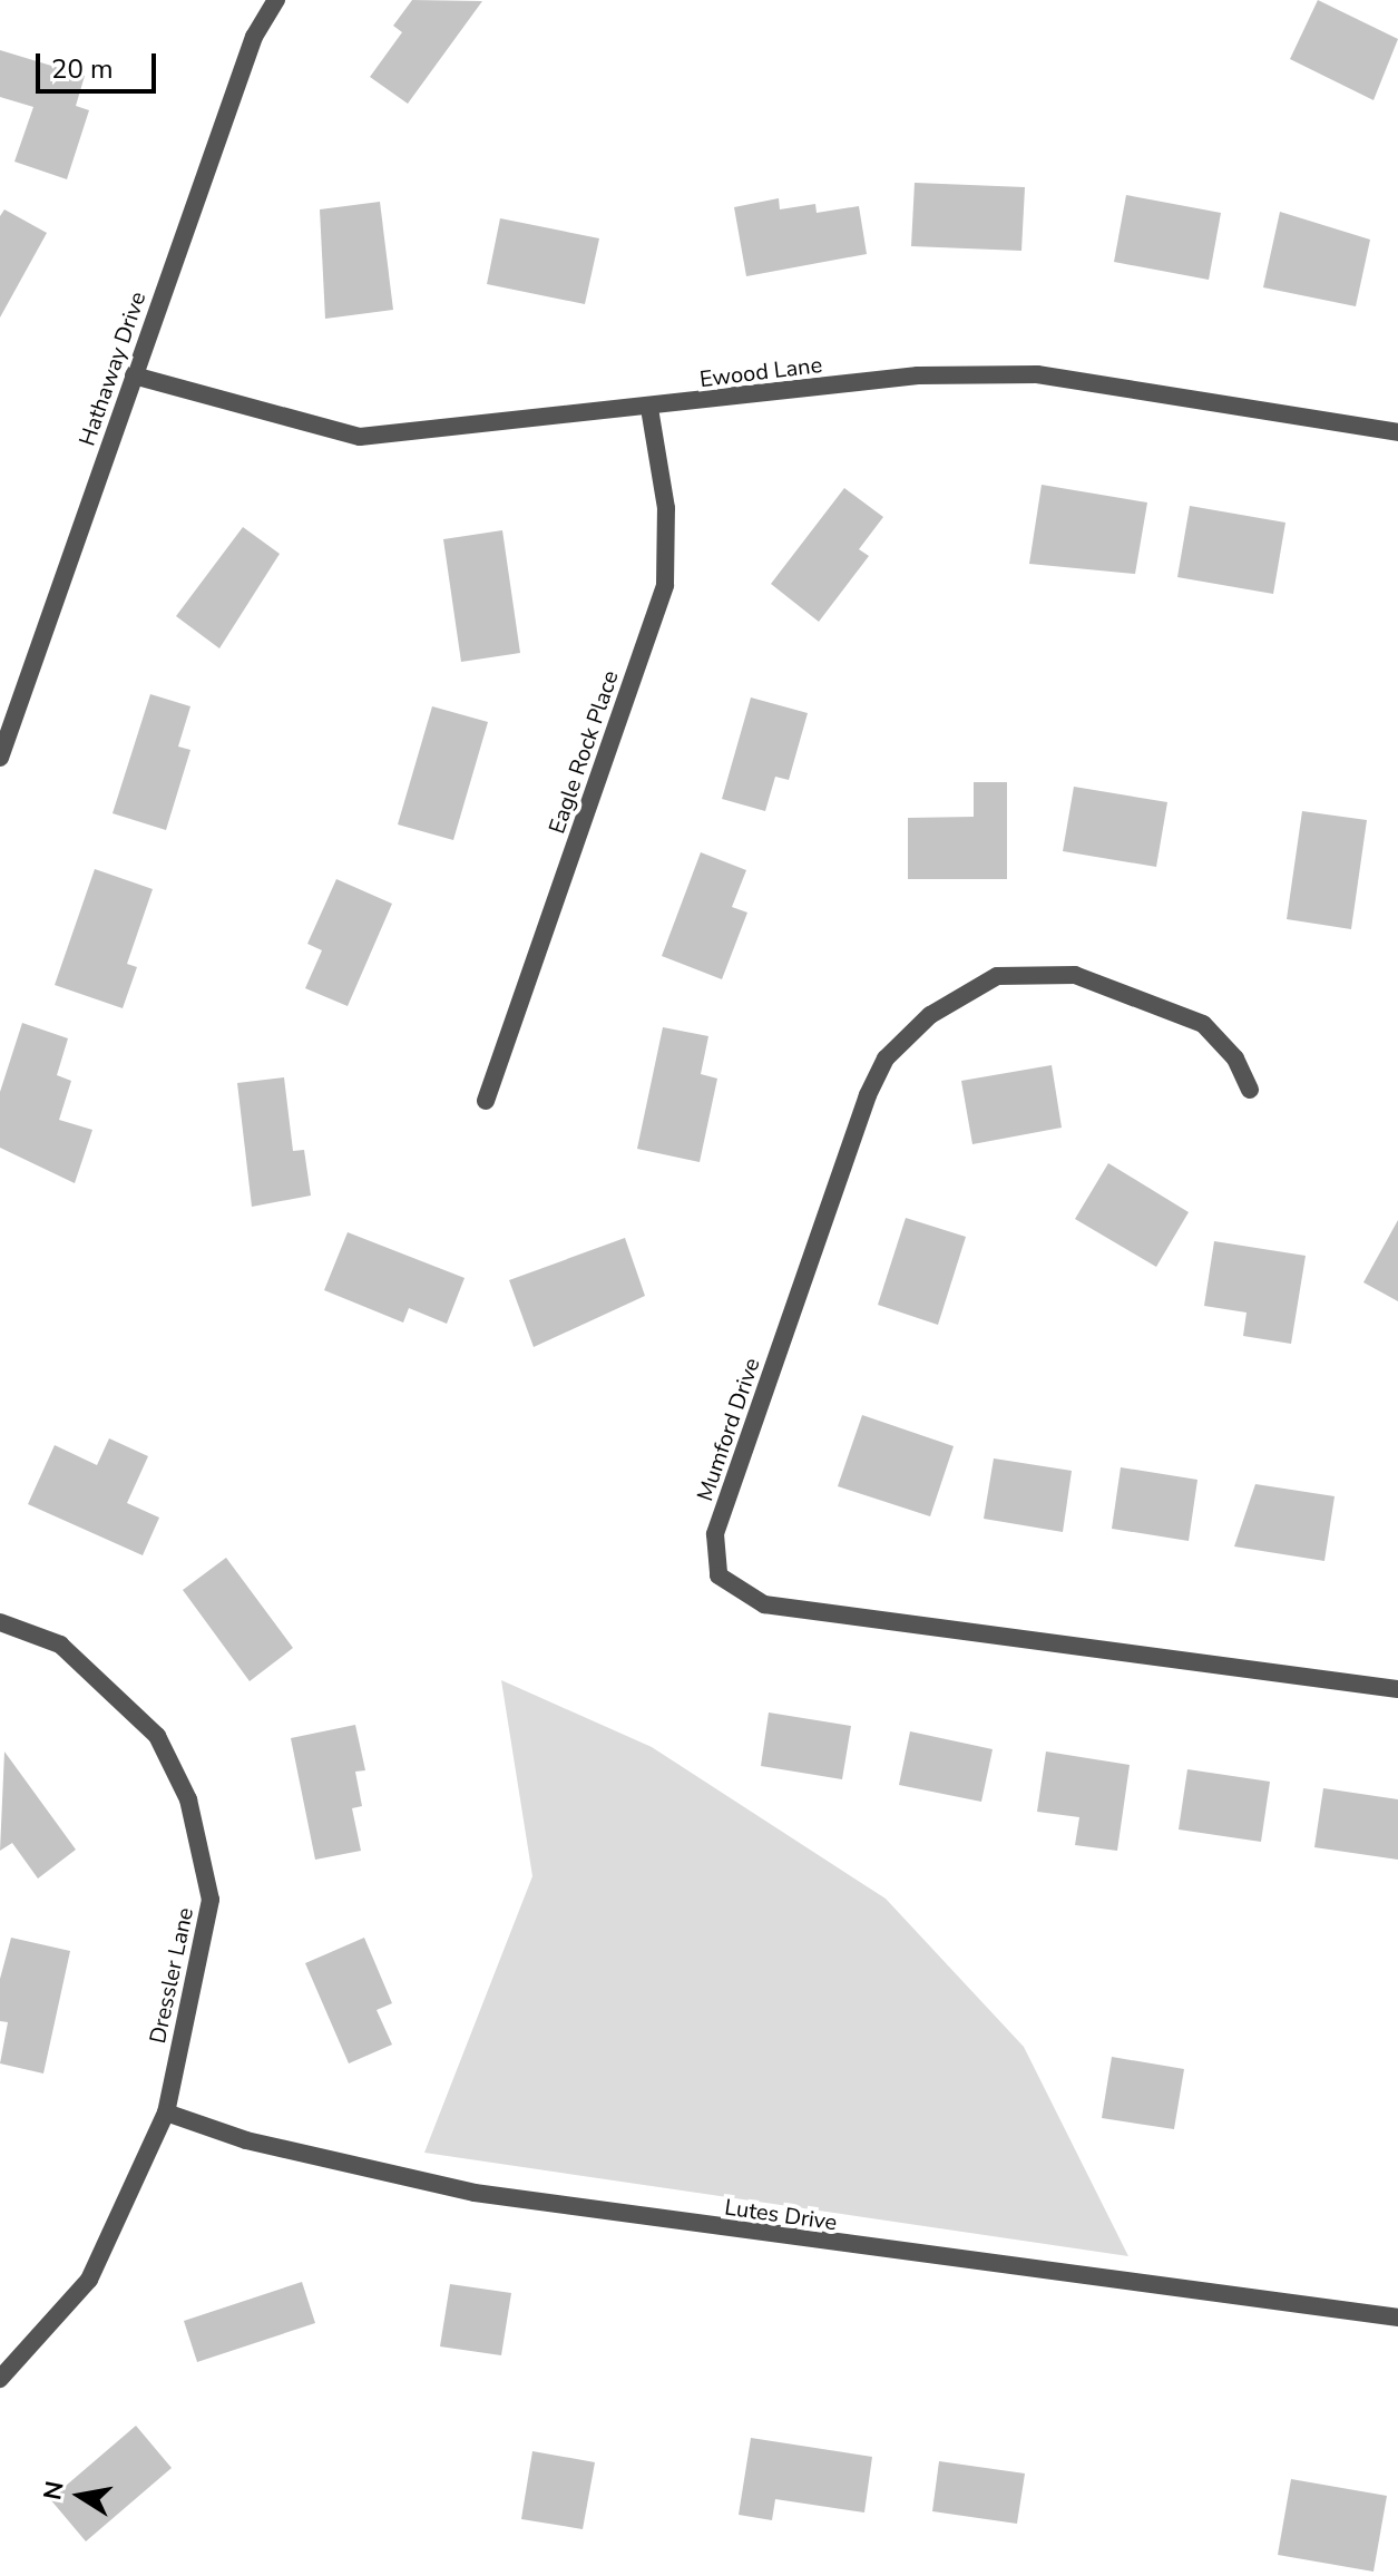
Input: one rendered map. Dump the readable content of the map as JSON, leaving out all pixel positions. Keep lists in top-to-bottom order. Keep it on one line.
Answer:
{"streets":{"street":["Hathaway Drive","Ewood Lane","Eagle Rock Place","Mumford Drive","Dressler Lane","Lutes Drive"]},"crossings":[["Hathaway Drive","Ewood Lane"],["Ewood Lane","Eagle Rock Place"],["Dressler Lane","Lutes Drive"]],"scale_bar":"20 m","north":"left"}
